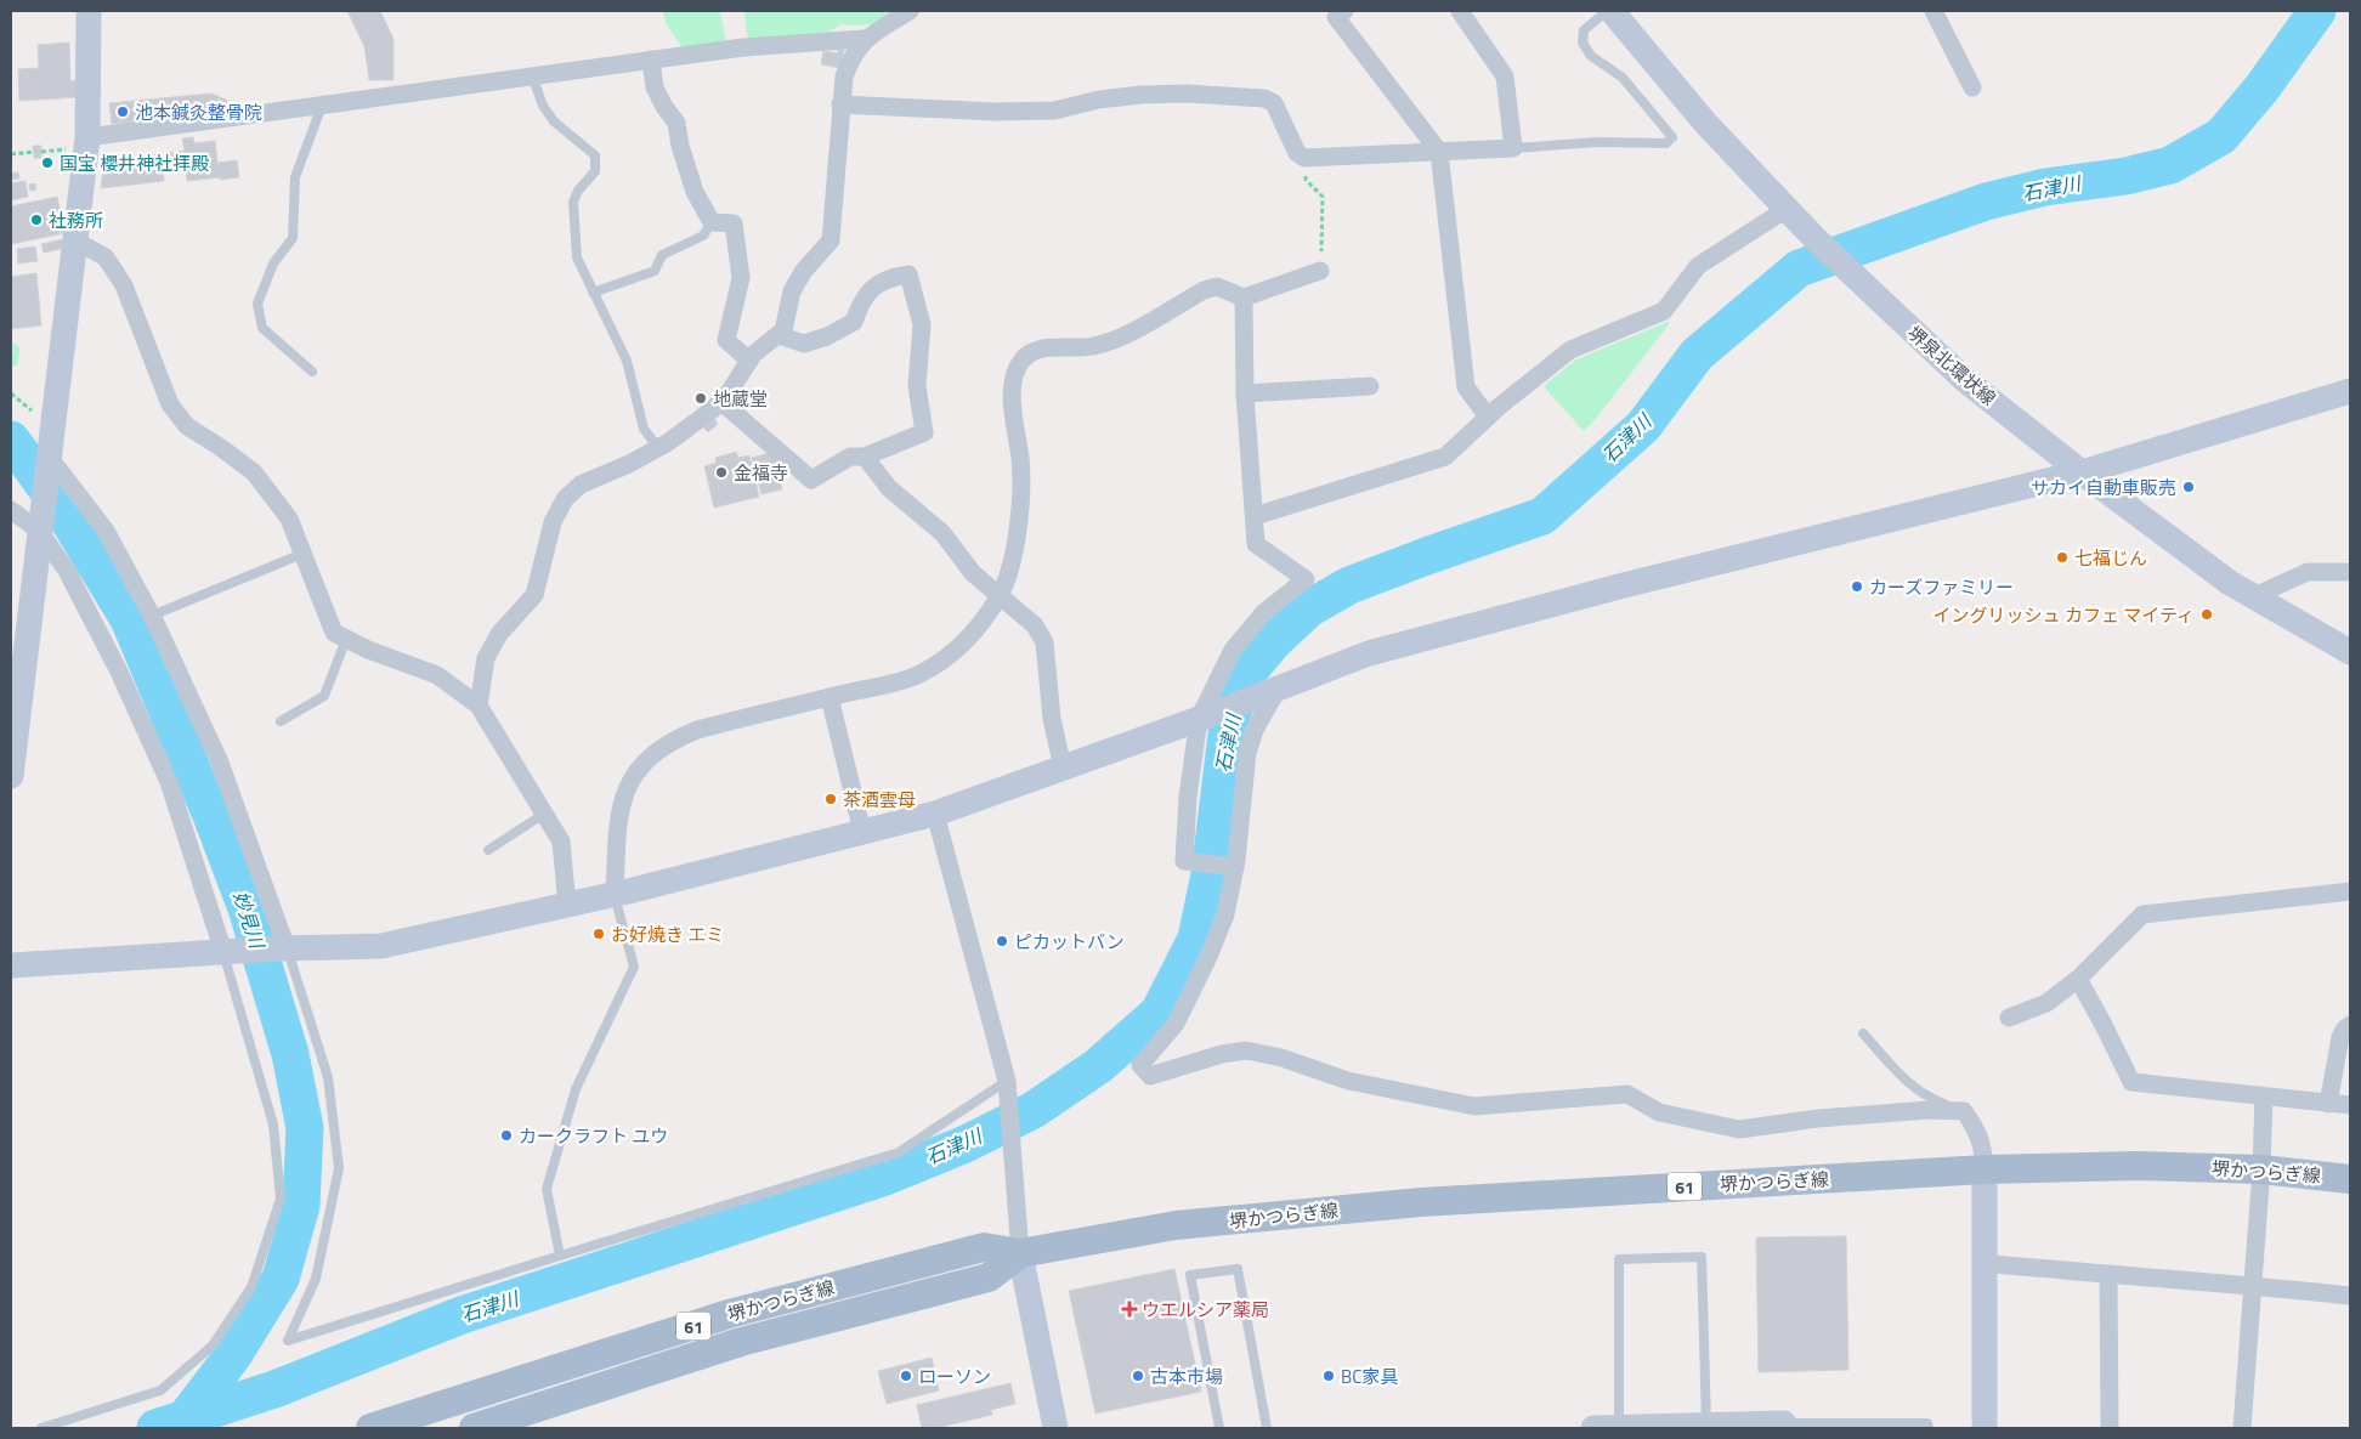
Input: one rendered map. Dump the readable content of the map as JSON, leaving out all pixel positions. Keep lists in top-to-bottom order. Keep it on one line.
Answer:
{"streets":{"main road":["堺かつらぎ線","61"],"street":["堺泉北環状線"]},"water":["石津川","妙見川"],"places":{"other":["池本鍼灸整骨院","国宝 櫻井神社拝殿","社務所","地蔵堂","金福寺","サカイ自動車販売","七福じん","カーズファミリー","イングリッシュ カフェ マイティ","茶酒雲母","お好焼き エミ","ピカットバン","カークラフト ユウ","ローソン","古本市場","BC家具"],"health":["ウエルシア薬局"]}}
